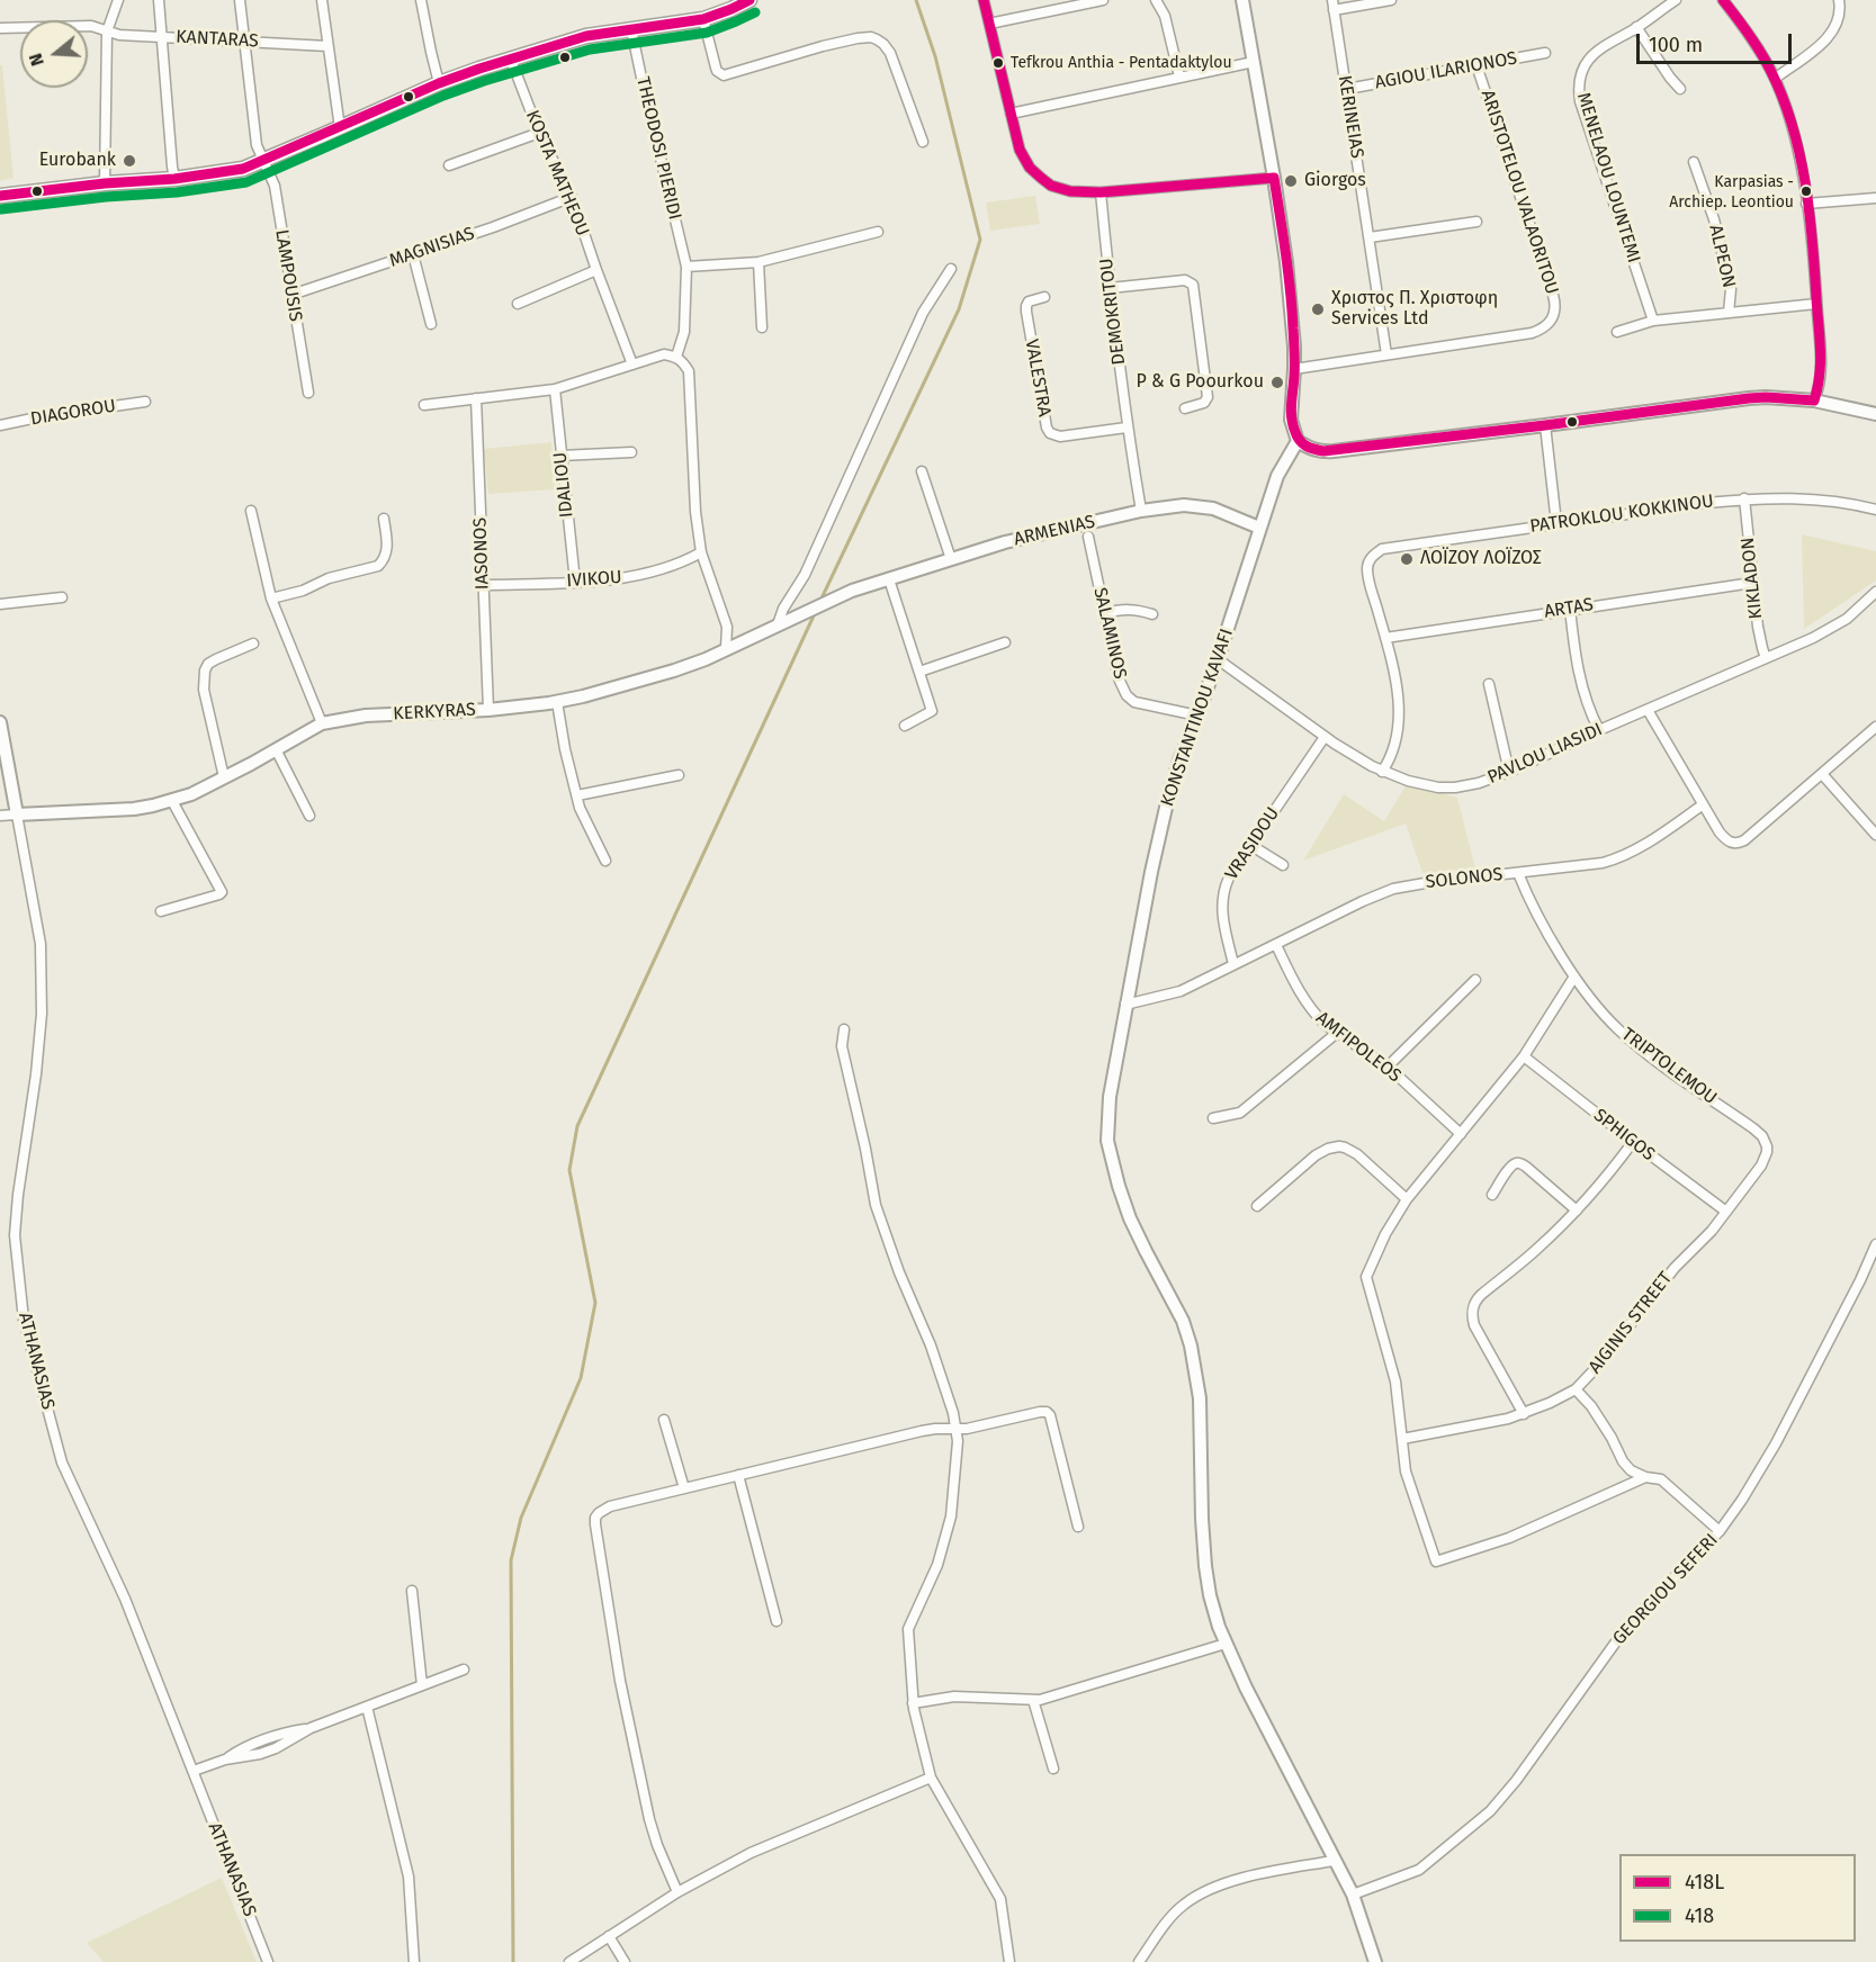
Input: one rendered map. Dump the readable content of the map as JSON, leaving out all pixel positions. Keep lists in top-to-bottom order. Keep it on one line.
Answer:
{"streets":{"street":["KANTARAS","AGIOU ILARIONOS","KERINEIAS","THEODOSI PIERIDI","KOSTA MATHEOU","MENELAOU LOUNTEMI","ARISTOTELOU VALAORITOU","MAGNISIAS","ALPEON","LAMPOUSIS","DEMOKRITOU","VALESTRA","DIAGOROU","IDALIOU","PATROKLOU KOKKINOU","ARMENIAS","IASONOS","KIKLADON","IVIKOU","ARTAS","SALAMINOS","KERKYRAS","KONSTANTINOU KAVAFI","PAVLOU LIASIDI","VRASIDOU","SOLONOS","AMFIPOLEOS","TRIPTOLEMOU","SPHIGOS","AIGINIS STREET","ATHANASIAS","GEORGIOU SEFERI"]},"crossings":[["KANTARAS","LAMPOUSIS"],["AGIOU ILARIONOS","KERINEIAS"],["AGIOU ILARIONOS","ARISTOTELOU VALAORITOU"],["KERINEIAS","ARISTOTELOU VALAORITOU"],["KOSTA MATHEOU","MAGNISIAS"],["MAGNISIAS","LAMPOUSIS"],["DEMOKRITOU","VALESTRA"],["DEMOKRITOU","ARMENIAS"],["IDALIOU","IVIKOU"],["PATROKLOU KOKKINOU","KIKLADON"],["PATROKLOU KOKKINOU","ARTAS"],["ARMENIAS","KERKYRAS"],["ARMENIAS","KONSTANTINOU KAVAFI"],["IASONOS","IVIKOU"],["IASONOS","KERKYRAS"],["KIKLADON","ARTAS"],["KIKLADON","PAVLOU LIASIDI"],["SALAMINOS","KONSTANTINOU KAVAFI"],["KERKYRAS","ATHANASIAS"],["KONSTANTINOU KAVAFI","PAVLOU LIASIDI"],["KONSTANTINOU KAVAFI","SOLONOS"],["KONSTANTINOU KAVAFI","GEORGIOU SEFERI"],["PAVLOU LIASIDI","VRASIDOU"],["VRASIDOU","SOLONOS"],["SOLONOS","AMFIPOLEOS"],["SOLONOS","TRIPTOLEMOU"],["TRIPTOLEMOU","AIGINIS STREET"],["SPHIGOS","AIGINIS STREET"]],"places":["Tefkrou Anthia - Pentadaktylou","Eurobank","Giorgos","Karpasias - Archiep. Leontiou","Χριστος Π. Χριστοφη Services Ltd","P & G Poourkou","ΛΟΪΖΟΥ ΛΟΪΖΟΣ"],"lines":["transit line 418L","transit line 418"],"legend":["418L","418"],"scale_bar":"100 m","north":"left"}
